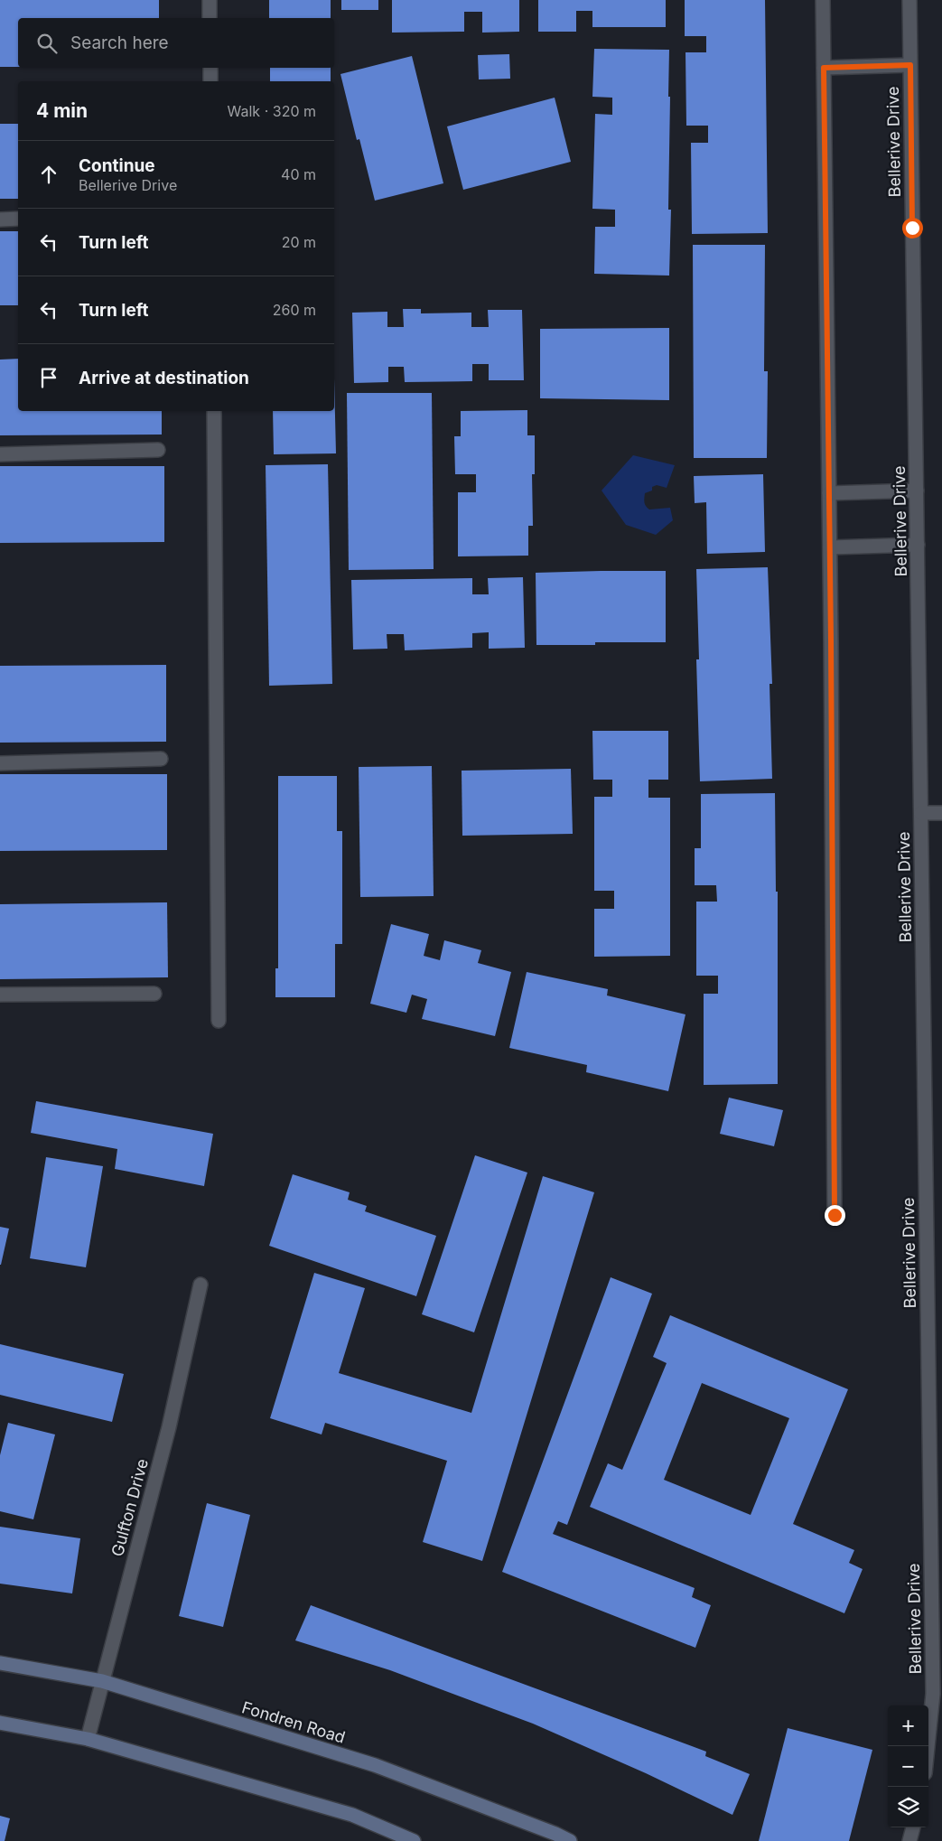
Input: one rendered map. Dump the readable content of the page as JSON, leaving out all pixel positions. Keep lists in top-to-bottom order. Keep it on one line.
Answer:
{"streets":{"main road":["Fondren Road"],"street":["Bellerive Drive","Gulfton Drive"]},"crossings":[["Gulfton Drive","Fondren Road"]],"page":{"search":"Search here","heading":["4 min","Walk · 320 m"],"list":[["Continue","Bellerive Drive","40 m"],["Turn left","20 m"],["Turn left","260 m"],"Arrive at destination"],"map_buttons":["+","−"]}}
